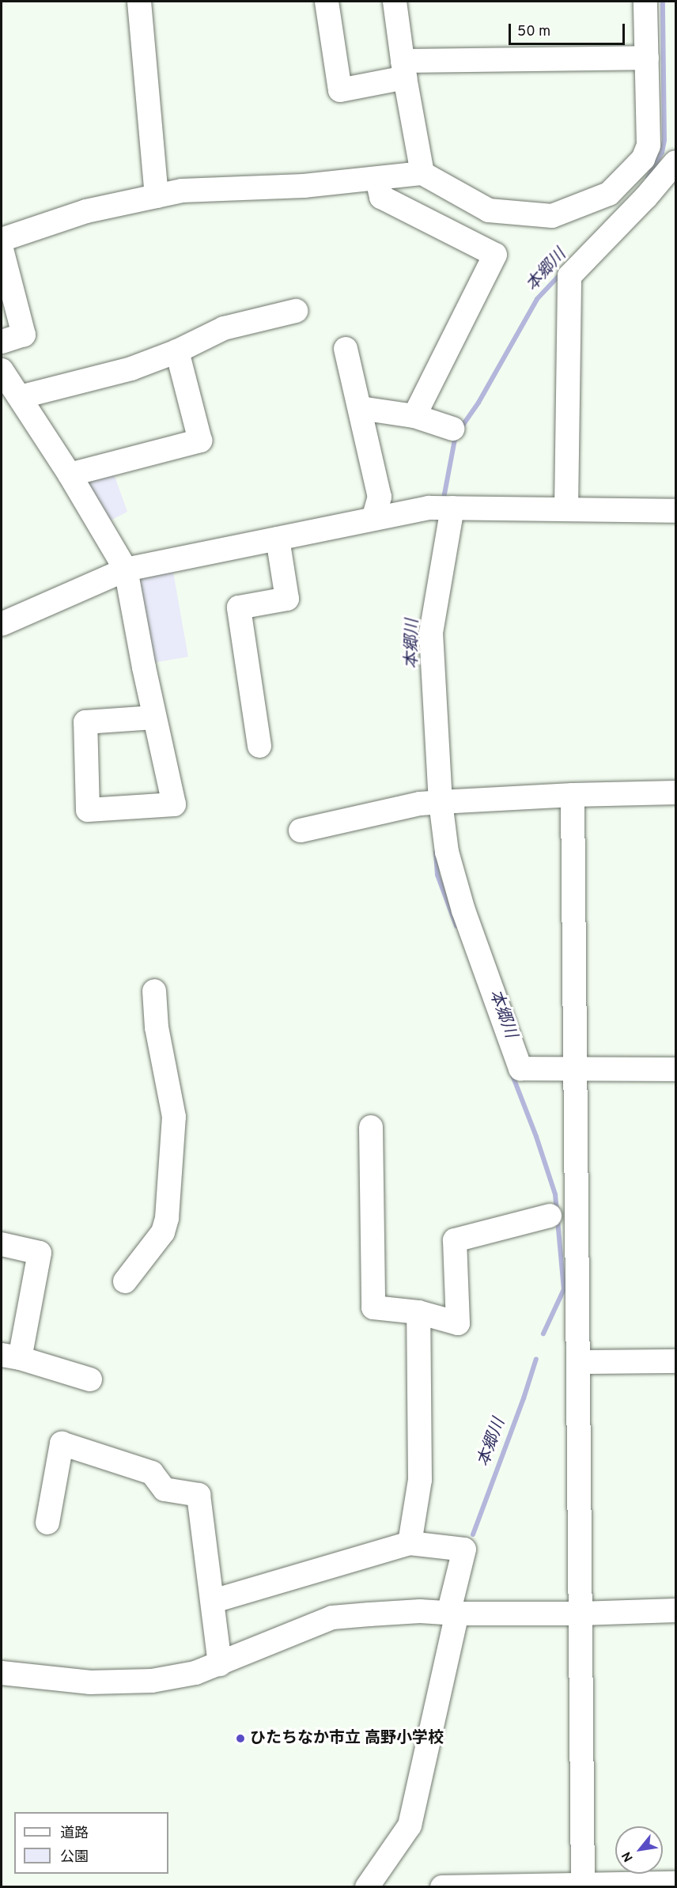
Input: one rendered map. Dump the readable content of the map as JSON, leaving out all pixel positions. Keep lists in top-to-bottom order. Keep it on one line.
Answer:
{"water":["本郷川"],"places":["ひたちなか市立 高野小学校"],"legend":["道路","公園"],"scale_bar":"50 m","north":"bottom left"}
